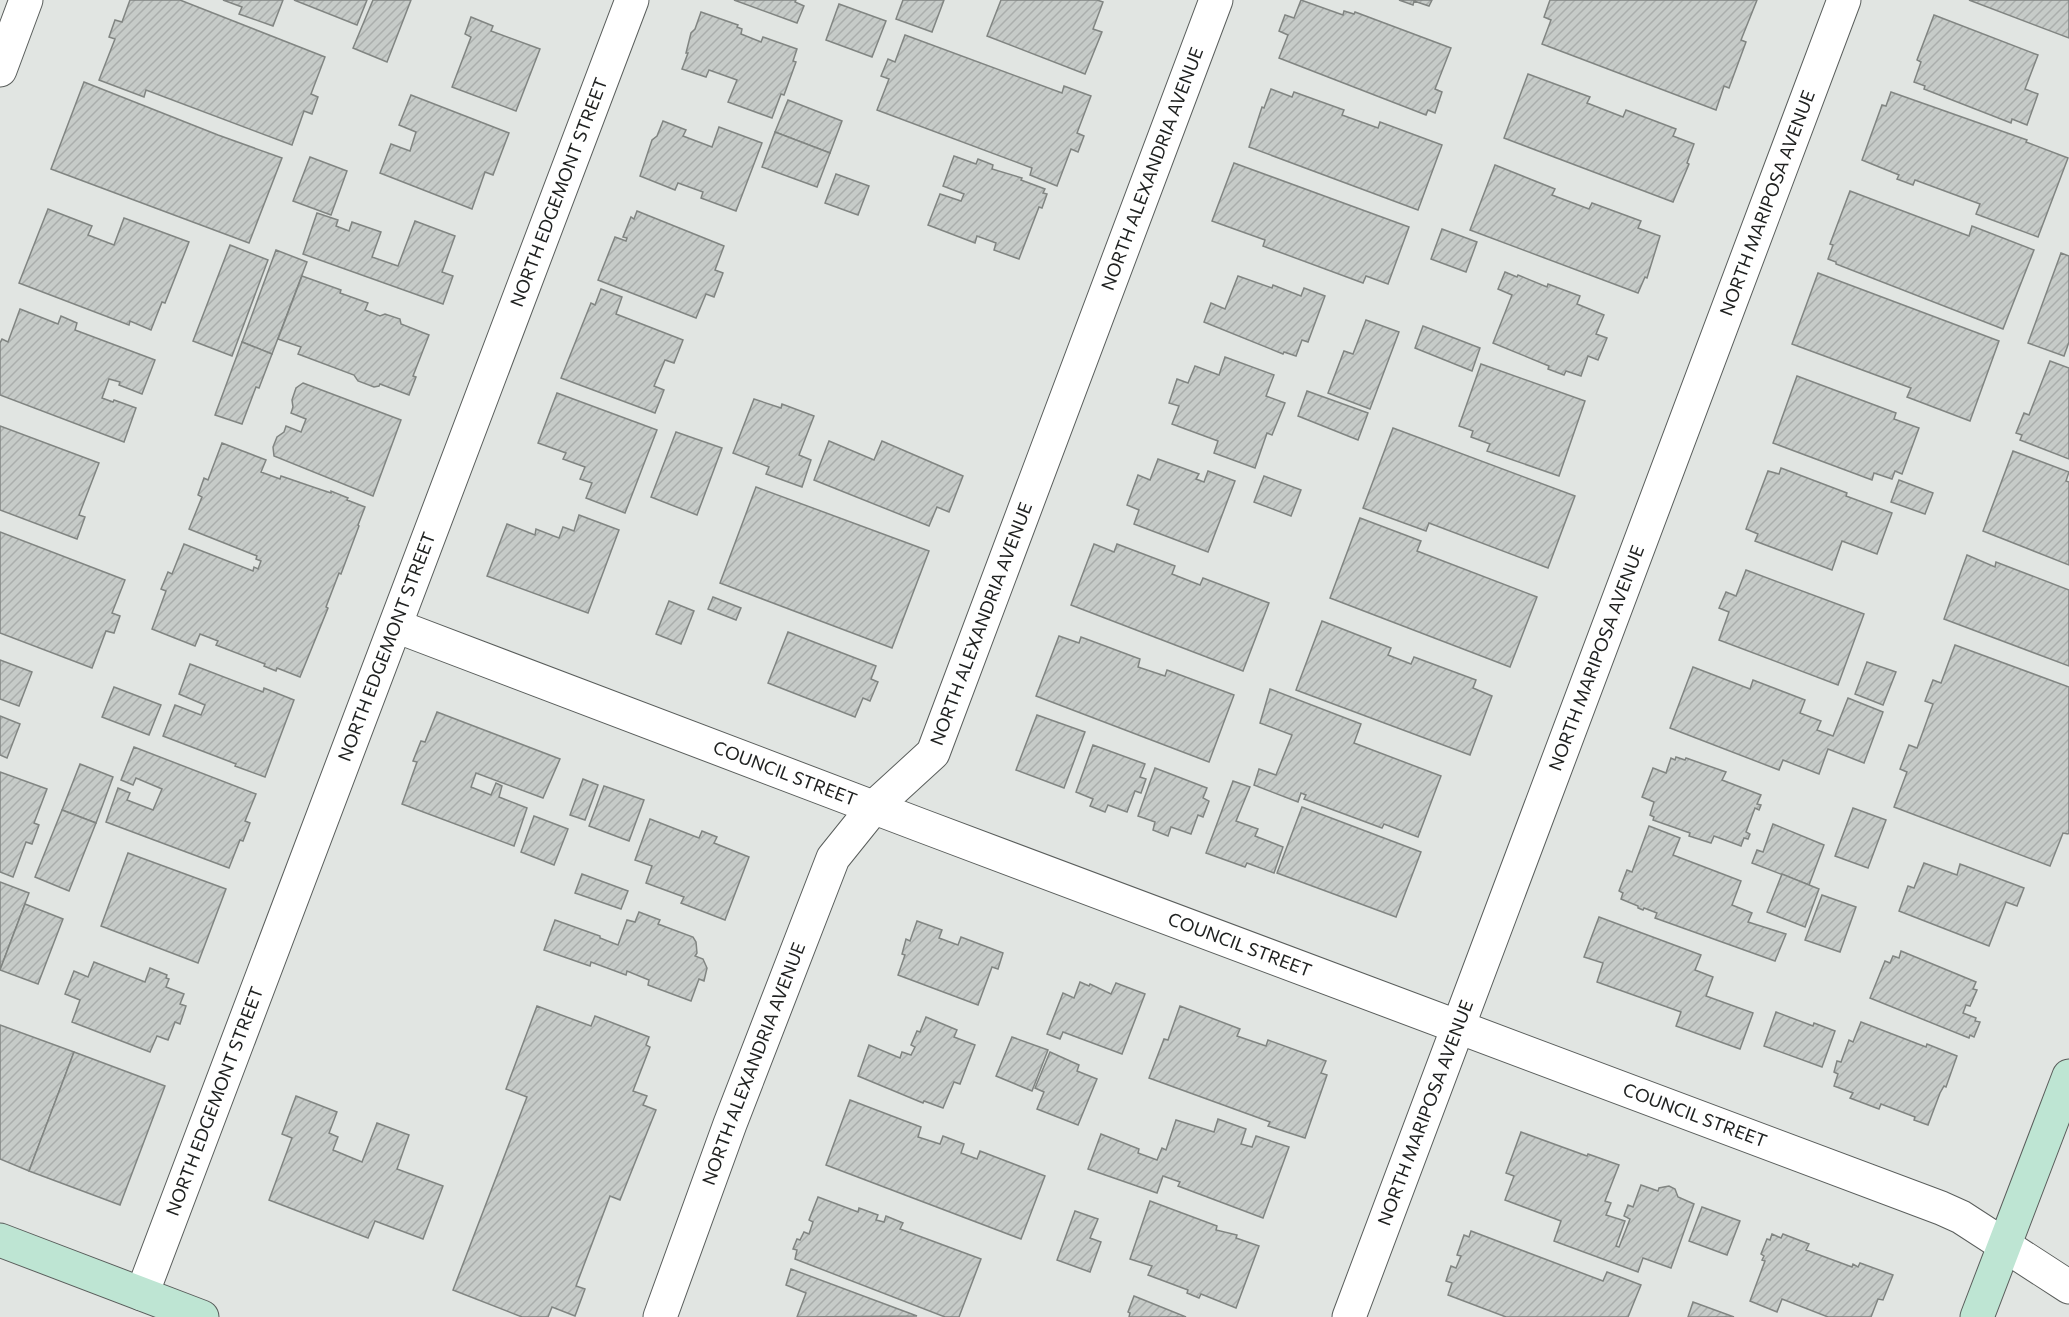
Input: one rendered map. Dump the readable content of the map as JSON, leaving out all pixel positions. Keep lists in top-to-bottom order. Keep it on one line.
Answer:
{"streets":{"street":["NORTH ALEXANDRIA AVENUE","NORTH EDGEMONT STREET","NORTH MARIPOSA AVENUE","COUNCIL STREET"]},"crossings":[["NORTH ALEXANDRIA AVENUE","COUNCIL STREET"],["NORTH EDGEMONT STREET","COUNCIL STREET"],["NORTH MARIPOSA AVENUE","COUNCIL STREET"]]}
